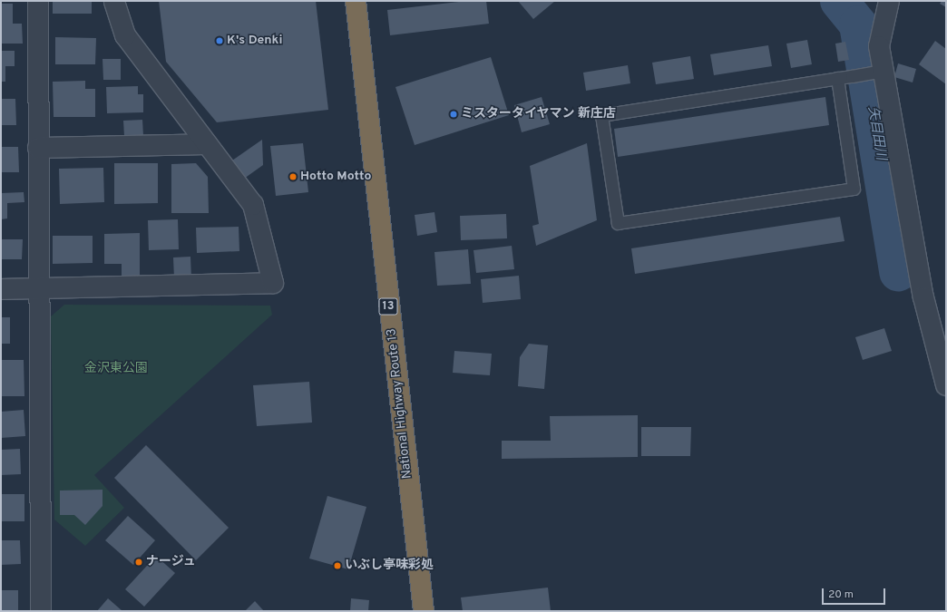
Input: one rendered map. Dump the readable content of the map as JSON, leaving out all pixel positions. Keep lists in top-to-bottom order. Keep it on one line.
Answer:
{"streets":{"highway":["13","National Highway Route 13"]},"water":["矢目田川"],"parks":["金沢東公園"],"places":["K's Denki","ミスタータイヤマン 新庄店","Hotto Motto","ナージュ","いぶし亭味彩処"],"scale_bar":"20 m"}
